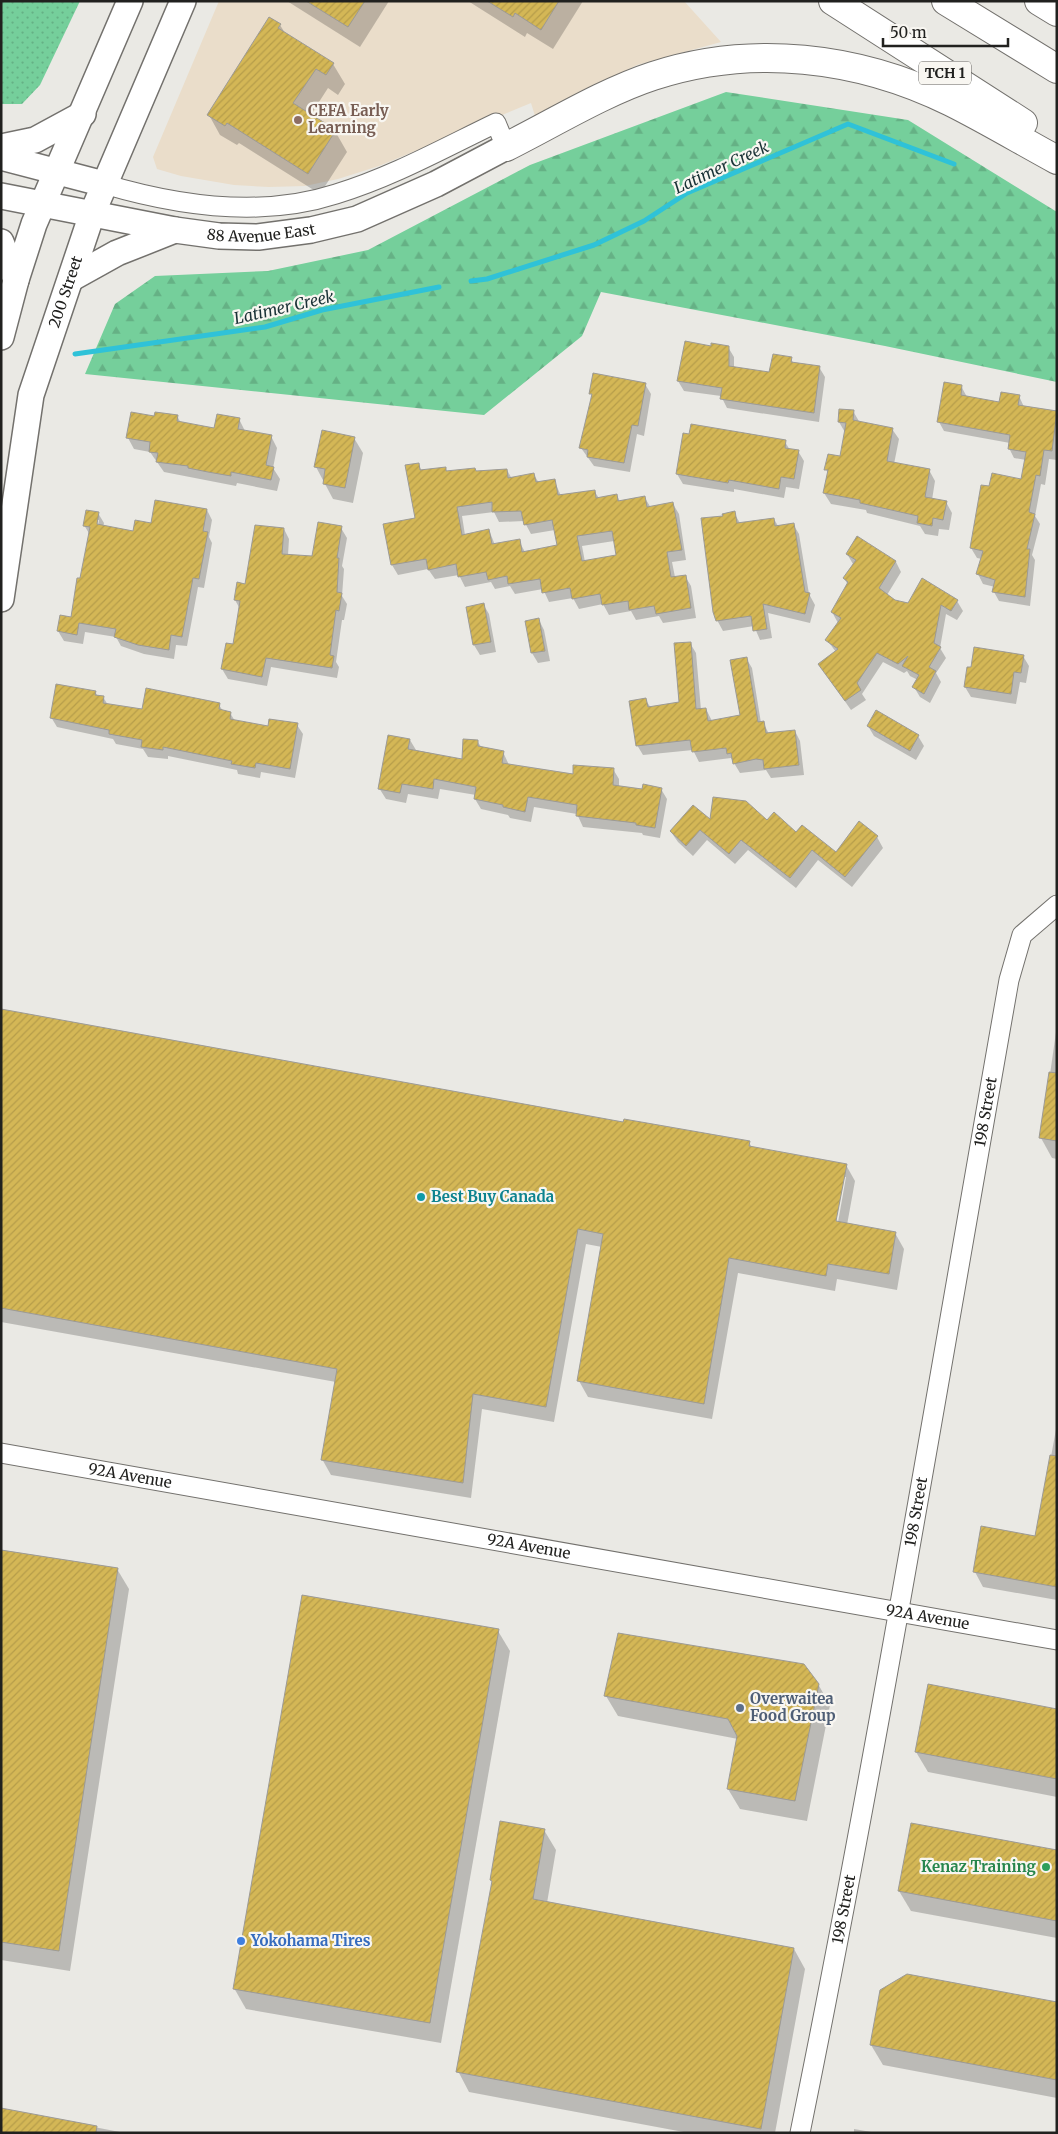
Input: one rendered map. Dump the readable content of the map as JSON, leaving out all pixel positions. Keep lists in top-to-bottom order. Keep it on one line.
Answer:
{"streets":{"highway":["TCH 1"],"main road":["88 Avenue East","200 Street"],"street":["198 Street","92A Avenue"]},"crossings":[["88 Avenue East","200 Street"],["198 Street","92A Avenue"]],"water":["Latimer Creek"],"places":["CEFA Early Learning","Best Buy Canada","Overwaitea Food Group","Kenaz Training","Yokohama Tires"],"scale_bar":"50 m"}
